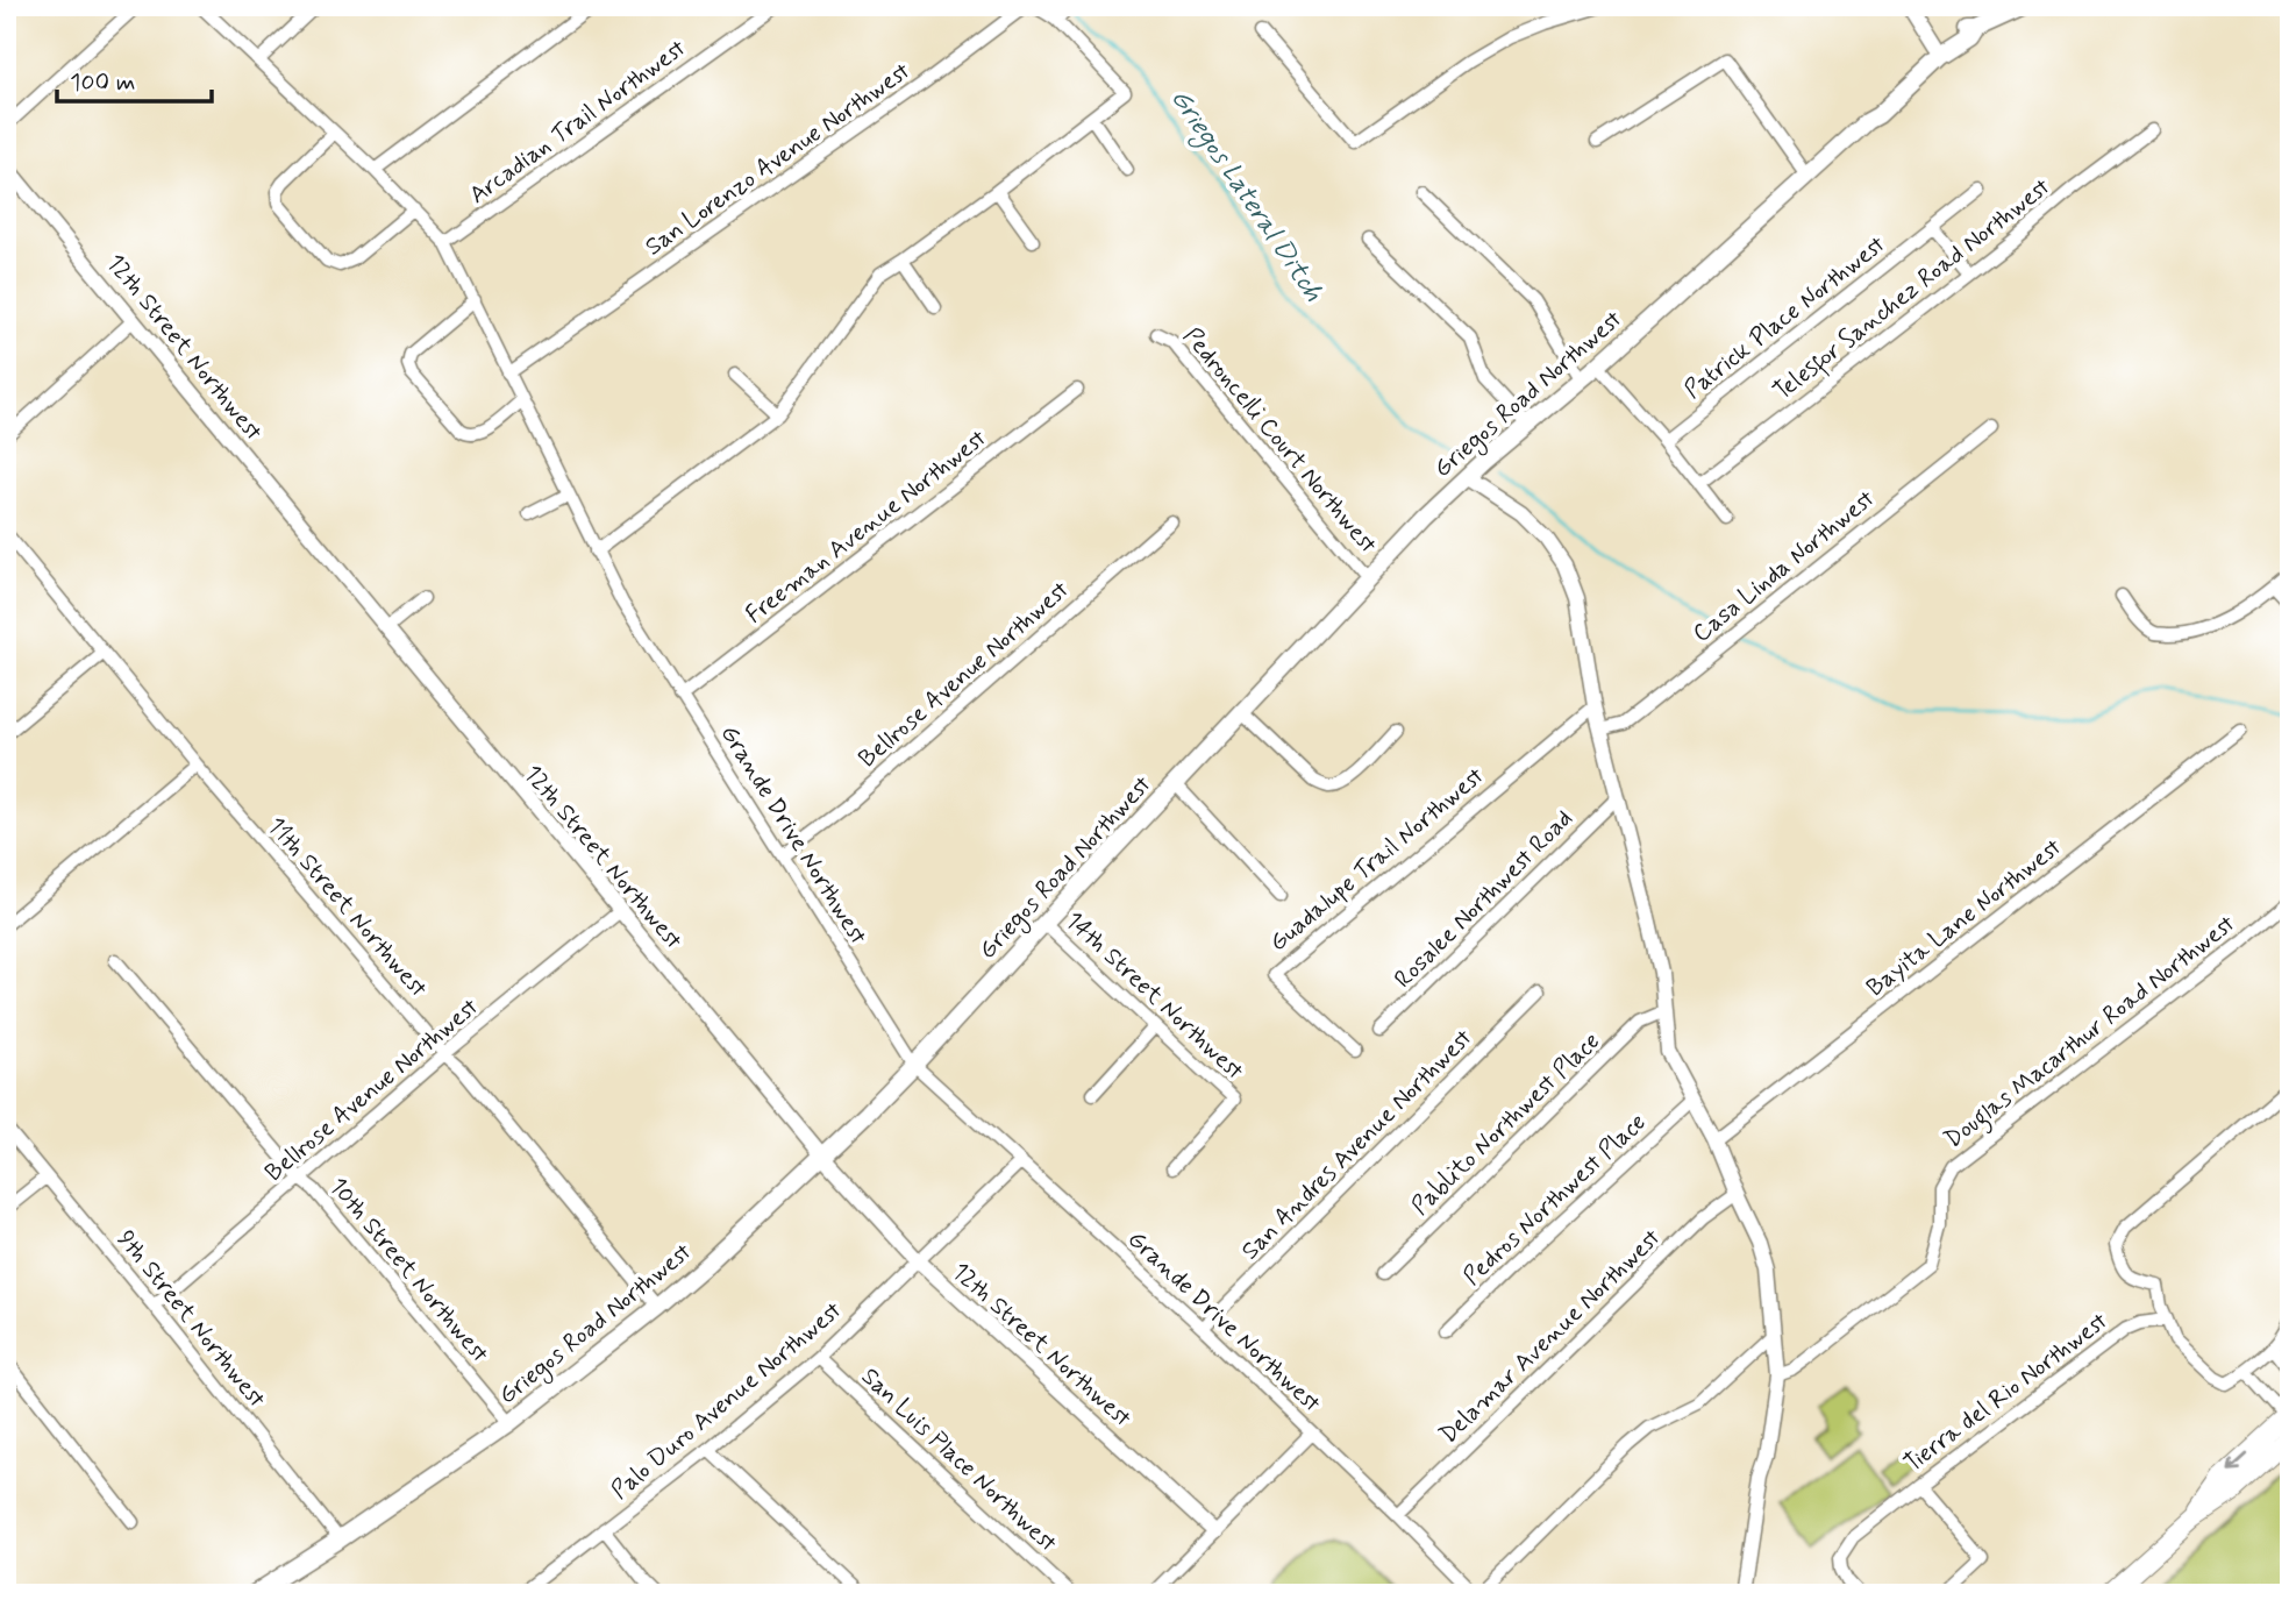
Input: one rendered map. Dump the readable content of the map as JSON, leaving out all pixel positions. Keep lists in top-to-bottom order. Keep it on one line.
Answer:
{"streets":{"main road":["Griegos Road Northwest"],"street":["Arcadian Trail Northwest","San Lorenzo Avenue Northwest","Telesfor Sanchez Road Northwest","Patrick Place Northwest","12th Street Northwest","Pedroncelli Court Northwest","Freeman Avenue Northwest","Casa Linda Northwest","Bellrose Avenue Northwest","Grande Drive Northwest","Guadalupe Trail Northwest","Rosalee Northwest Road","11th Street Northwest","Bayita Lane Northwest","14th Street Northwest","Douglas Macarthur Road Northwest","Pablito Northwest Place","San Andres Avenue Northwest","Pedros Northwest Place","10th Street Northwest","9th Street Northwest","Delamar Avenue Northwest","Tierra del Rio Northwest","Palo Duro Avenue Northwest","San Luis Place Northwest"]},"crossings":[["Arcadian Trail Northwest","Grande Drive Northwest"],["San Lorenzo Avenue Northwest","Grande Drive Northwest"],["12th Street Northwest","Griegos Road Northwest"],["12th Street Northwest","Bellrose Avenue Northwest"],["12th Street Northwest","Palo Duro Avenue Northwest"],["Griegos Road Northwest","Pedroncelli Court Northwest"],["Griegos Road Northwest","Grande Drive Northwest"],["Griegos Road Northwest","11th Street Northwest"],["Griegos Road Northwest","14th Street Northwest"],["Griegos Road Northwest","10th Street Northwest"],["Griegos Road Northwest","9th Street Northwest"],["Freeman Avenue Northwest","Grande Drive Northwest"],["Bellrose Avenue Northwest","Grande Drive Northwest"],["Bellrose Avenue Northwest","11th Street Northwest"],["Bellrose Avenue Northwest","10th Street Northwest"],["Bellrose Avenue Northwest","9th Street Northwest"],["Grande Drive Northwest","San Andres Avenue Northwest"],["Grande Drive Northwest","Delamar Avenue Northwest"],["Grande Drive Northwest","Palo Duro Avenue Northwest"],["Palo Duro Avenue Northwest","San Luis Place Northwest"]],"water":["Griegos Lateral Ditch"],"scale_bar":"100 m"}
